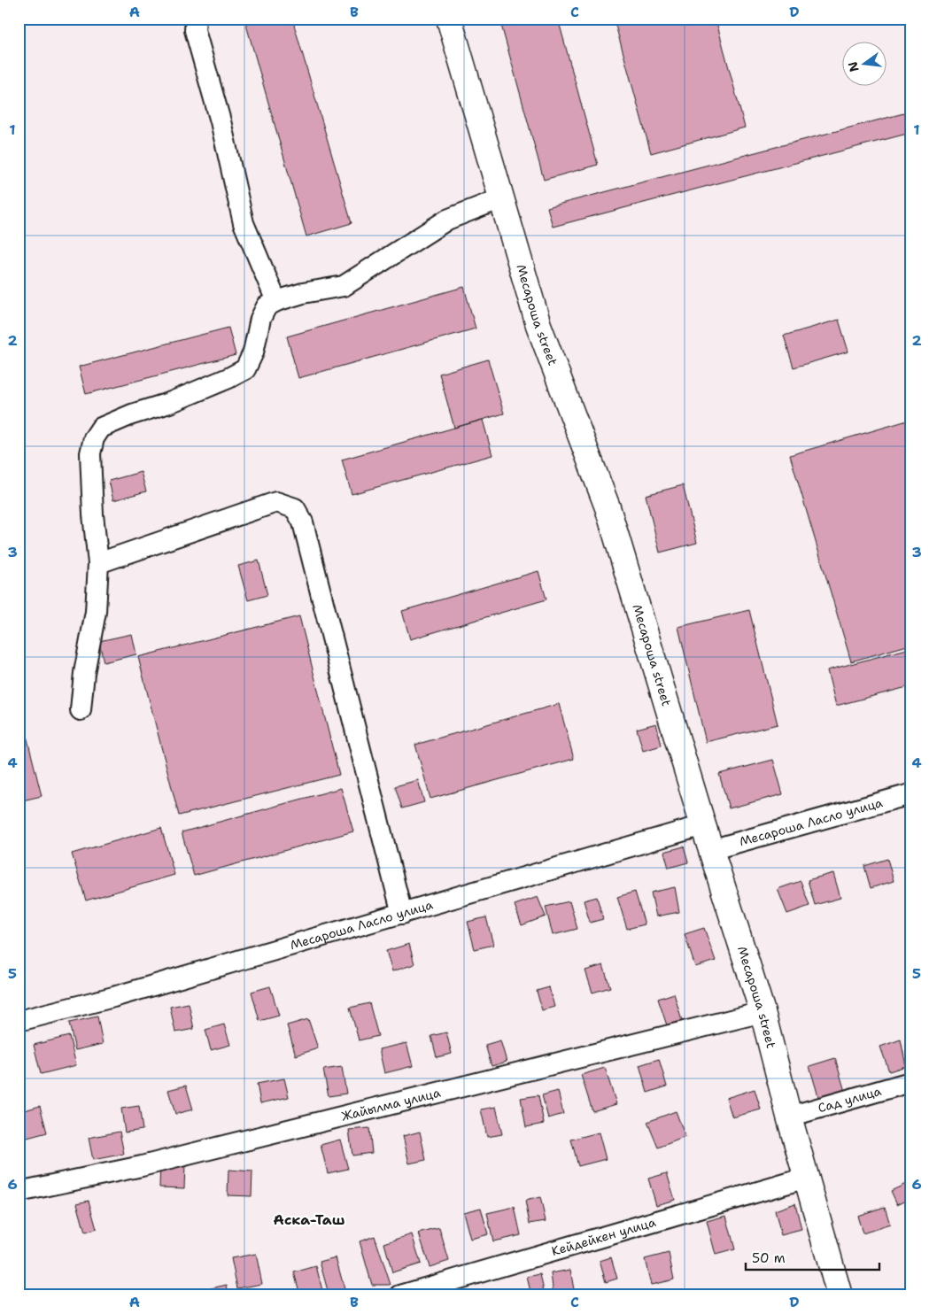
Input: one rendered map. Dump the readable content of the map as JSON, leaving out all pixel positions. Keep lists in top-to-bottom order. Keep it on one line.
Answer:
{"streets":{"street":["Месароша street","Месароша Ласло улица","Сад улица","Жайылма улица","Кейдейкен улица"]},"crossings":[["Месароша street","Месароша Ласло улица"],["Месароша street","Сад улица"],["Месароша street","Жайылма улица"],["Месароша street","Кейдейкен улица"]],"districts":["Аска-Таш"],"scale_bar":"50 m","north":"left","grid":{"columns":["A","B","C","D"],"rows":["1","2","3","4","5","6"]}}
